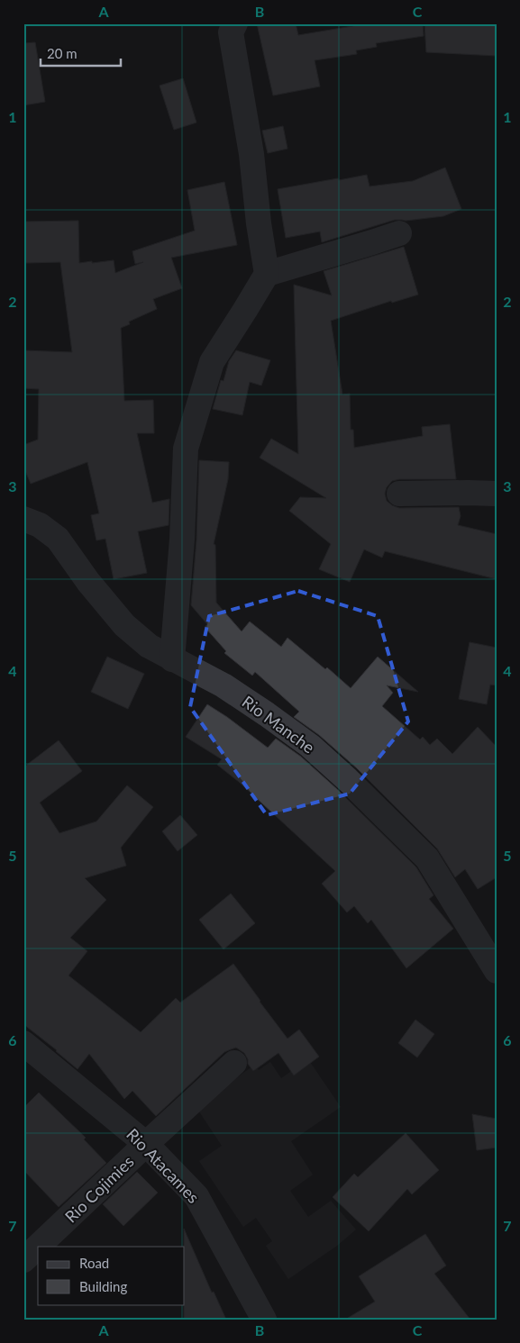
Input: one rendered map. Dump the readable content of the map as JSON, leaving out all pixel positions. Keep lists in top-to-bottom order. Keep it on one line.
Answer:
{"streets":{"street":["Rio Manche","Rio Atacames","Rio Cojimies"]},"crossings":[["Rio Atacames","Rio Cojimies"]],"legend":["Road","Building"],"scale_bar":"20 m","grid":{"columns":["A","B","C"],"rows":["1","2","3","4","5","6","7"]}}
